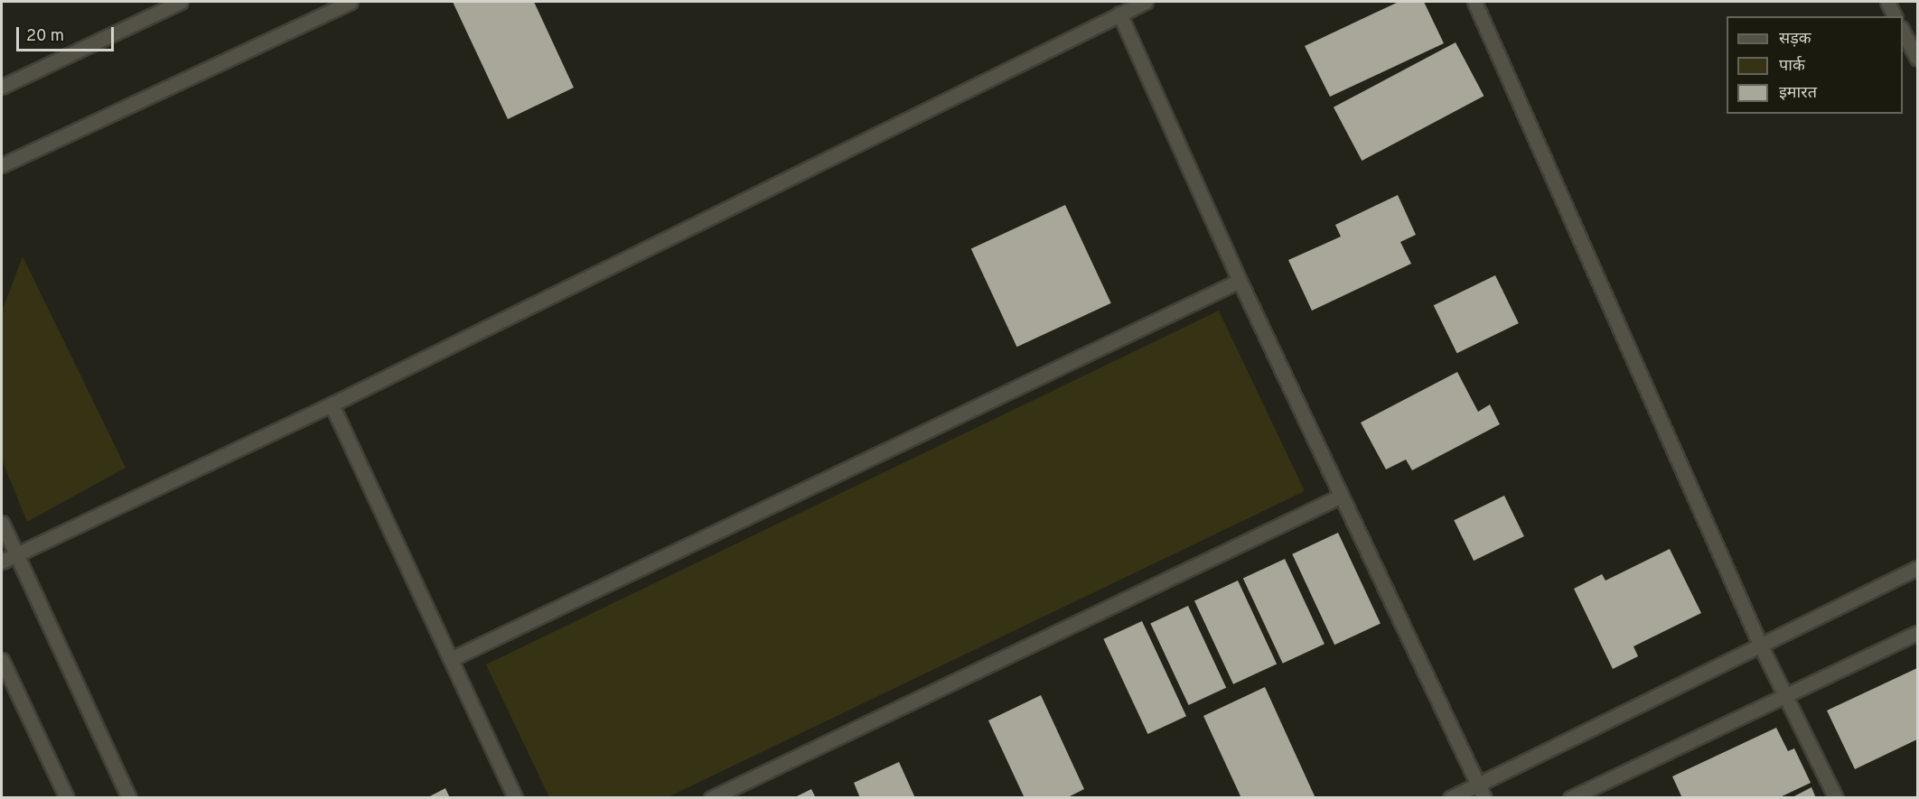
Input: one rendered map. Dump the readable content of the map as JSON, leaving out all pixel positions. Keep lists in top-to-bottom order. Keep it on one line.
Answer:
{"legend":["सड़क","पार्क","इमारत"],"scale_bar":"20 m"}
